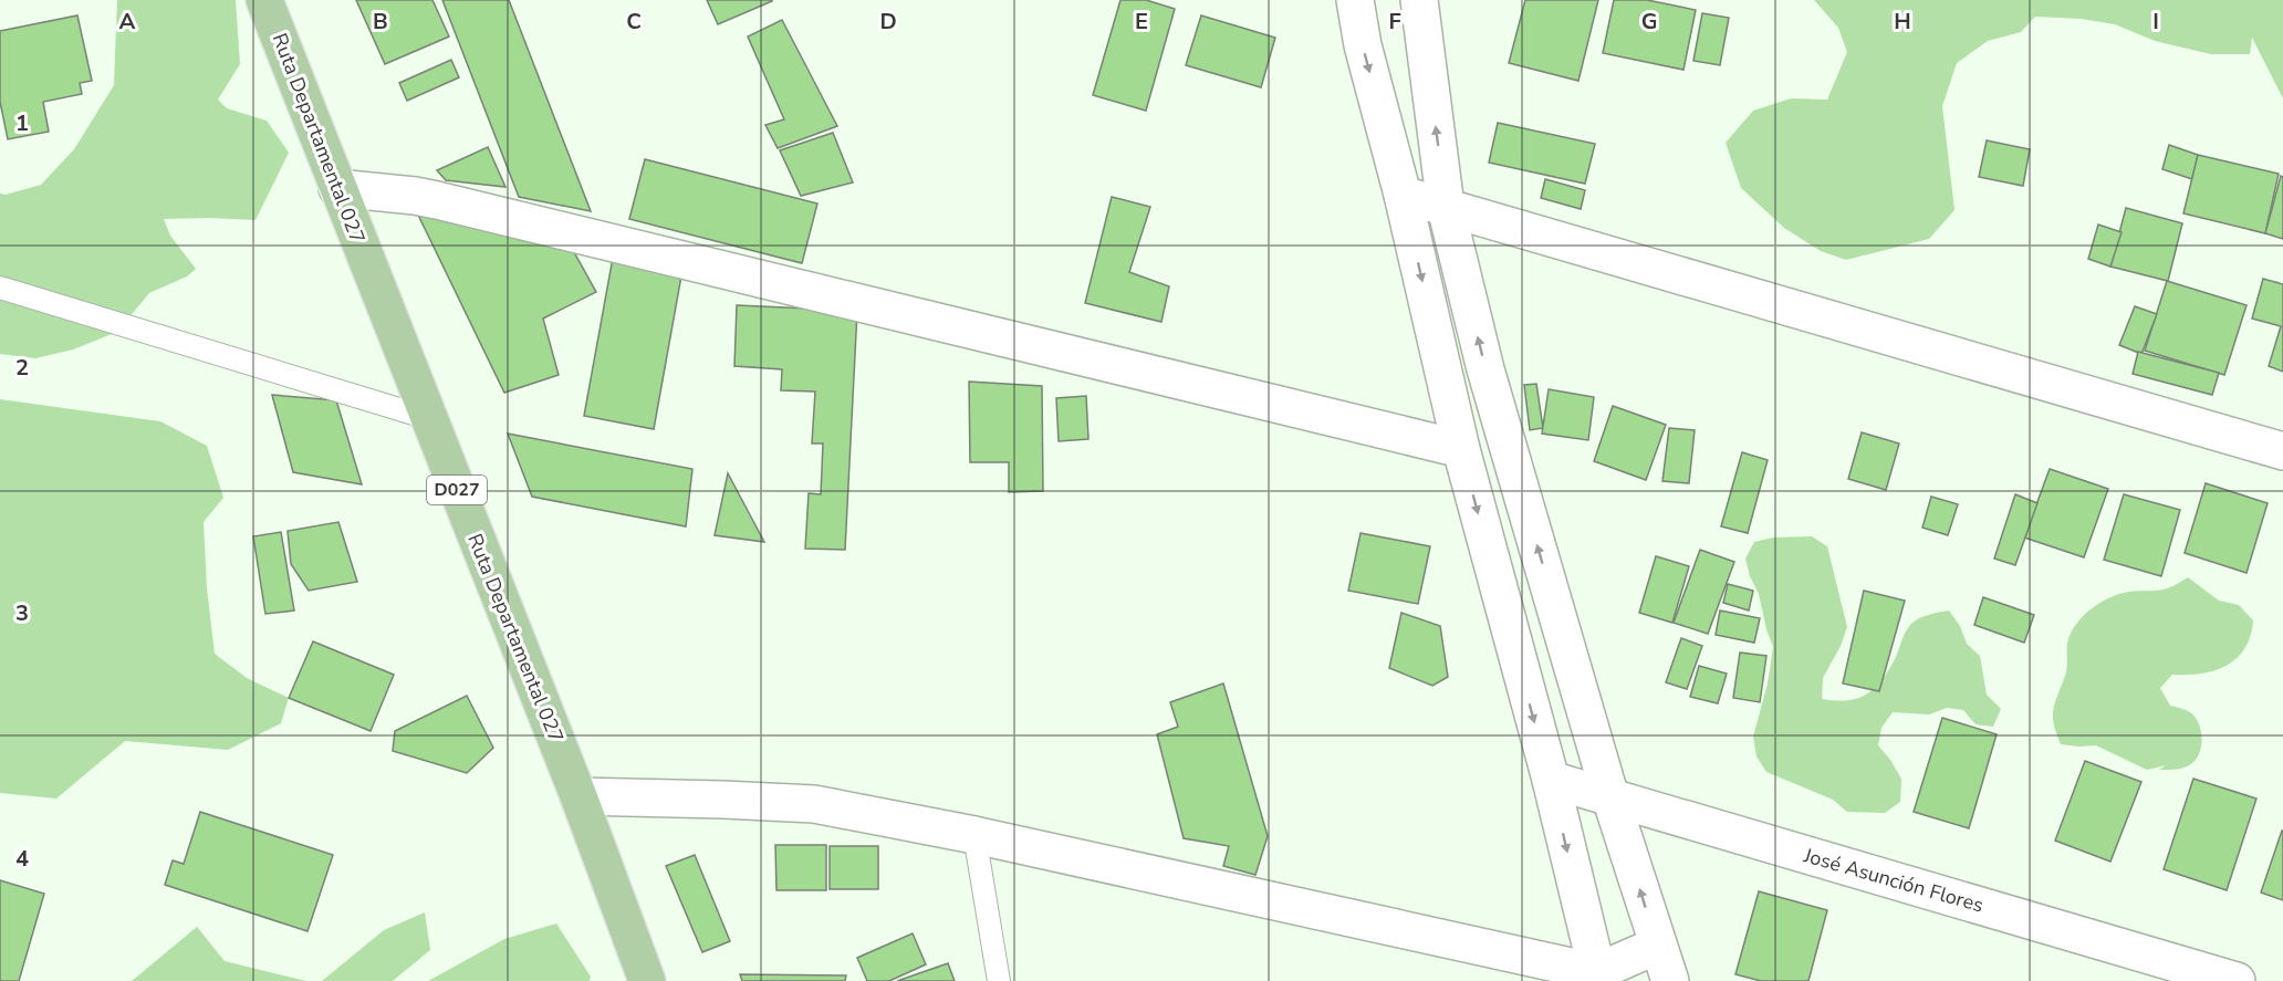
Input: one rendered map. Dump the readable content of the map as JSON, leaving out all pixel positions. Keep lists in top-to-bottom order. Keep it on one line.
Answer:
{"streets":{"main road":["Ruta Departamental 027","D027"],"street":["José Asunción Flores"]},"grid":{"columns":["A","B","C","D","E","F","G","H","I"],"rows":["1","2","3","4"]}}
